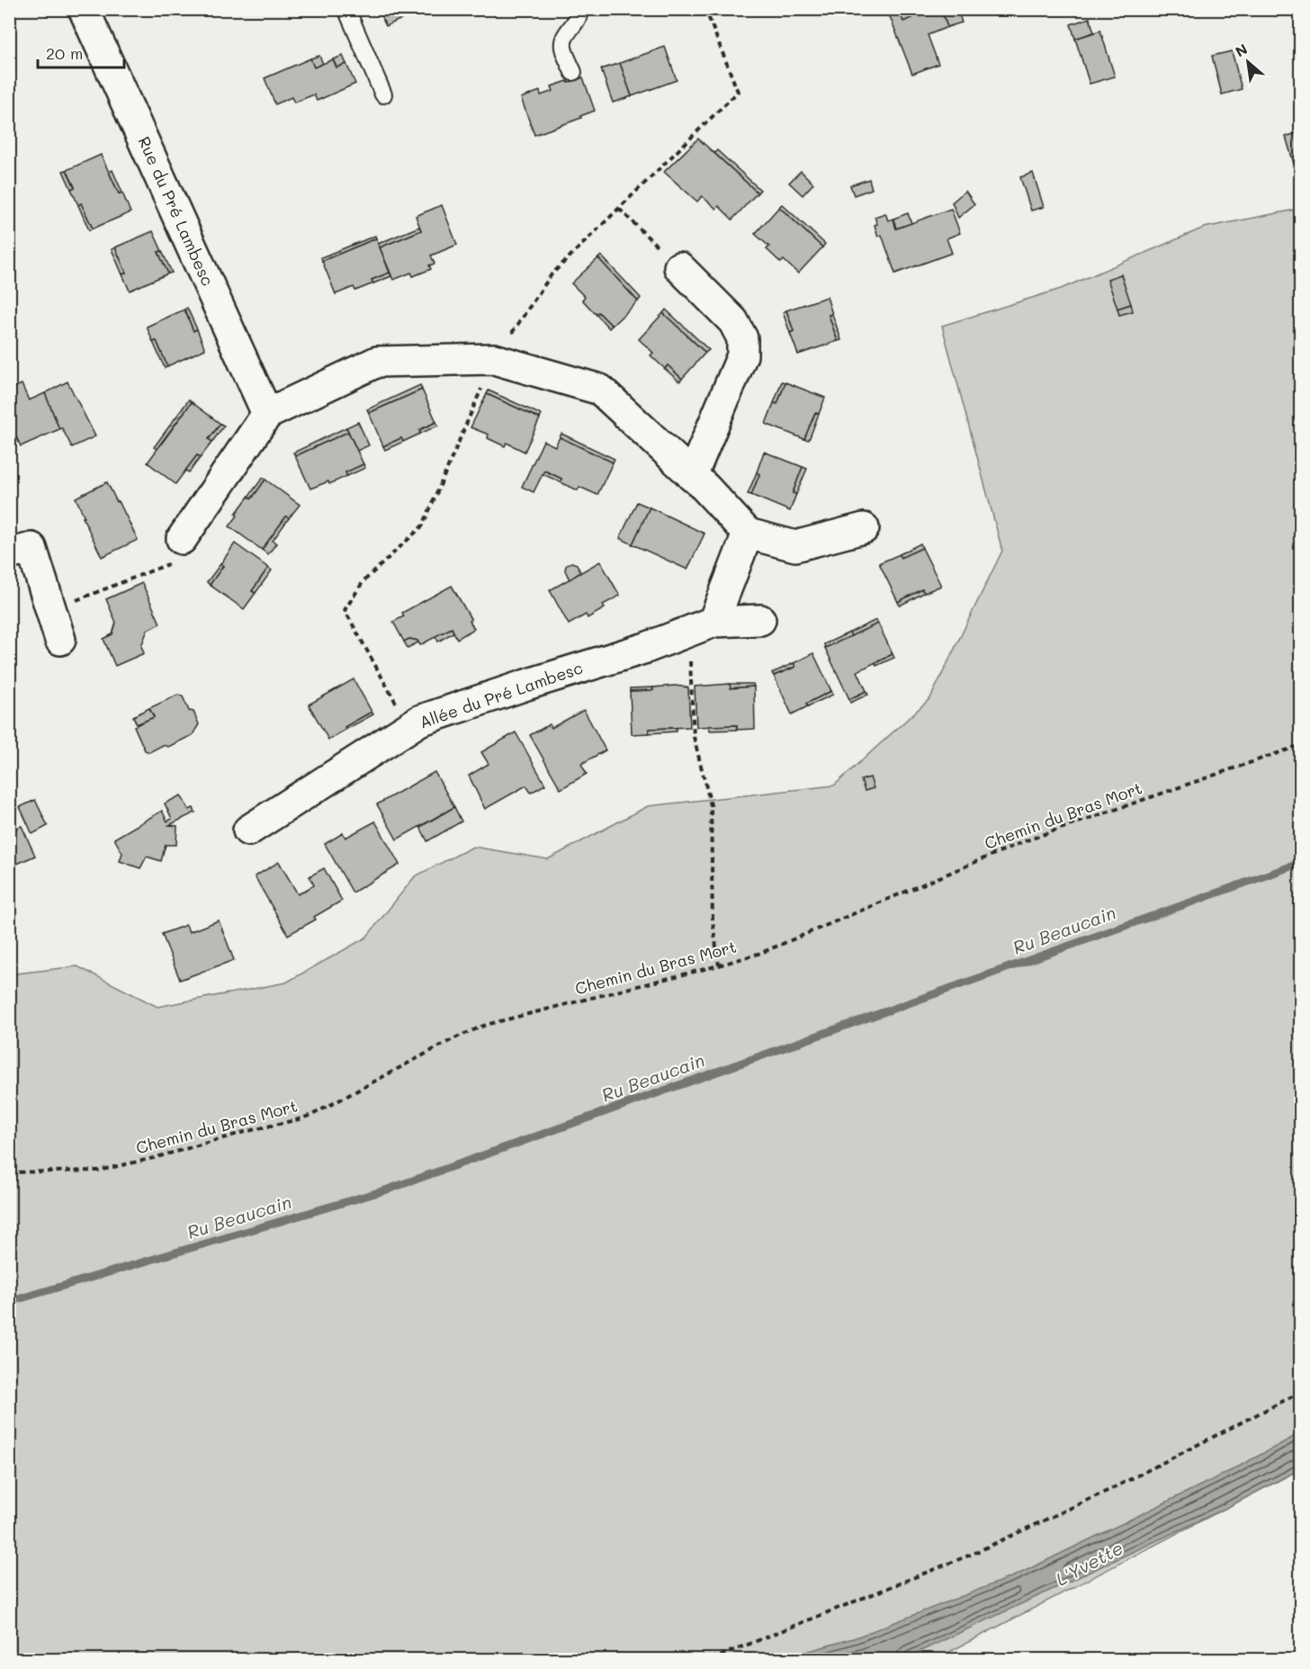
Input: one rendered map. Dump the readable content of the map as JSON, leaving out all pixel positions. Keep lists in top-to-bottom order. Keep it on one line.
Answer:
{"streets":{"street":["Rue du Pré Lambesc","Allée du Pré Lambesc"],"path":["Chemin du Bras Mort"]},"water":["Ru Beaucain","L'Yvette"],"scale_bar":"20 m","north":"top left"}
